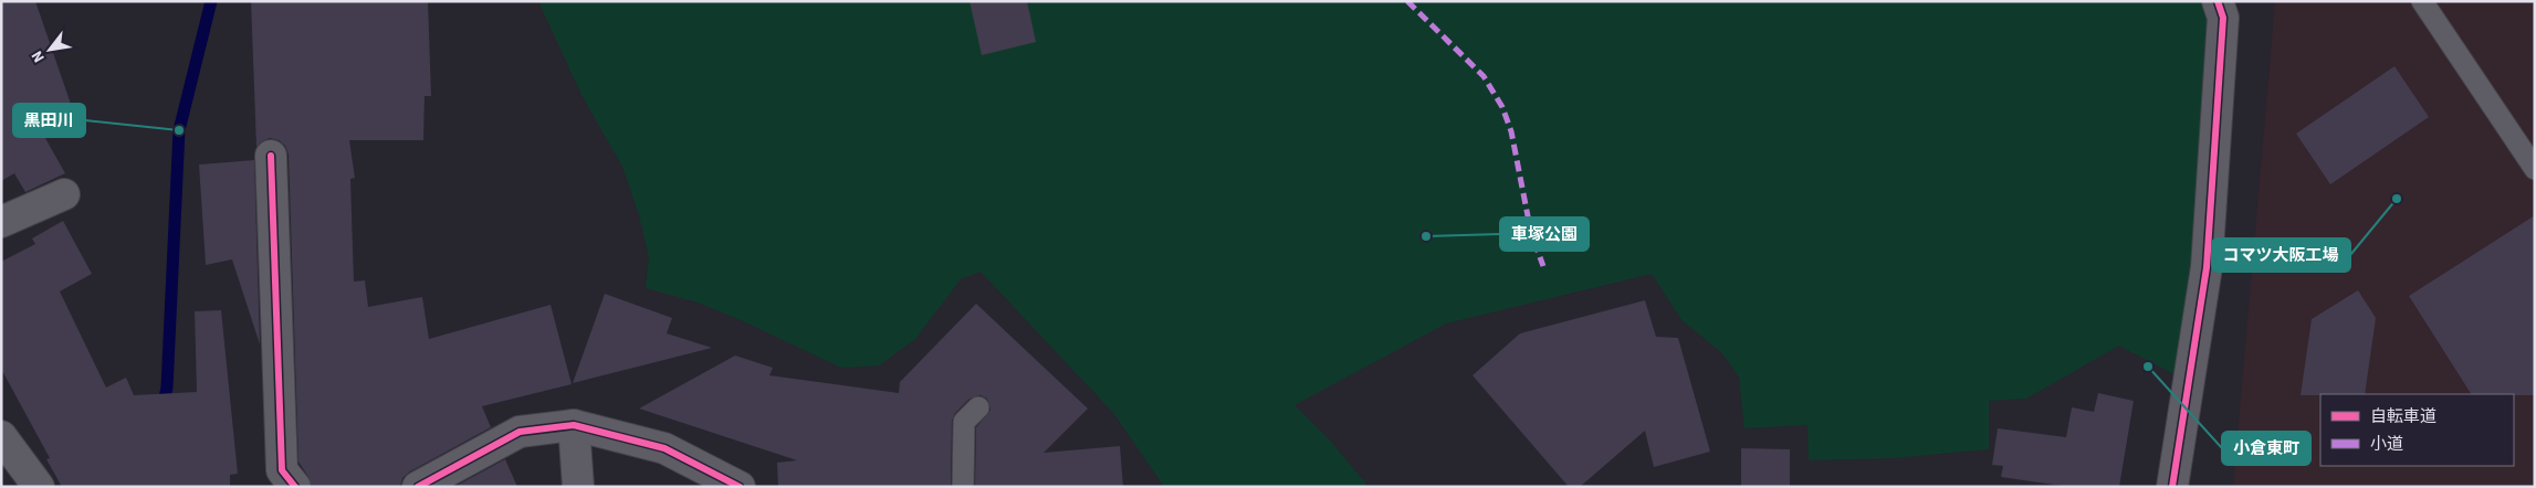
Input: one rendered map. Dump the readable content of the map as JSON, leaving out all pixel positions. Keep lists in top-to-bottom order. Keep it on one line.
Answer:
{"places":["黒田川","コマツ大阪工場","車塚公園","小倉東町"],"legend":["自転車道","小道"],"north":"bottom left"}
